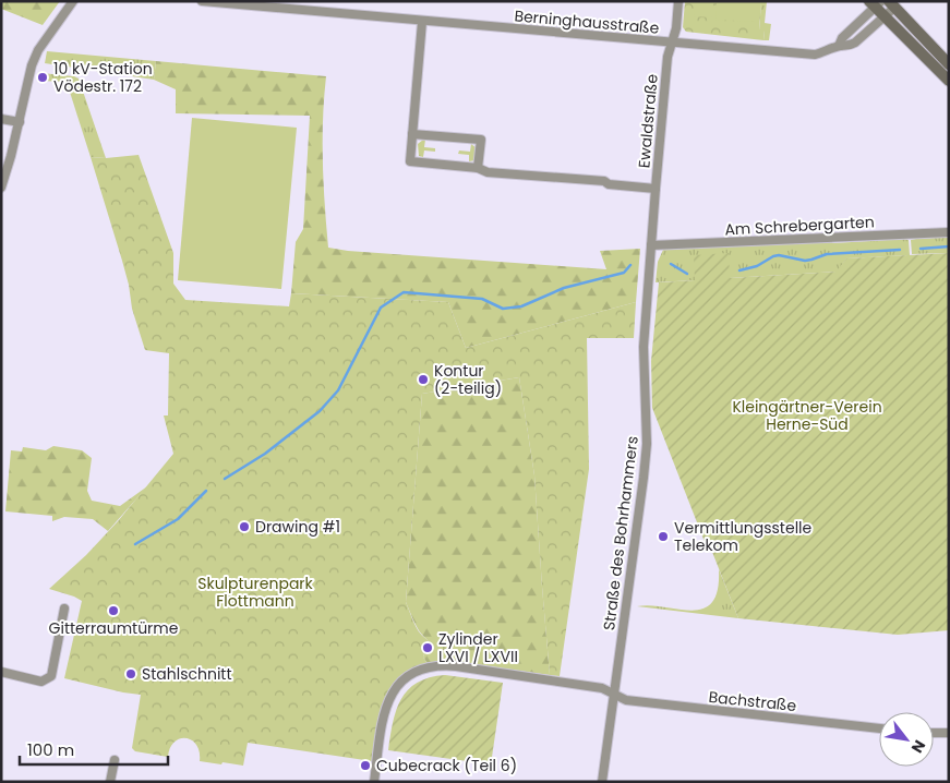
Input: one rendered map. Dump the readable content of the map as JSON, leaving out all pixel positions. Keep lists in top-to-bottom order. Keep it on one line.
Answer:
{"streets":{"street":["Berninghausstraße","Ewaldstraße","Am Schrebergarten","Straße des Bohrhammers","Bachstraße"]},"crossings":[["Berninghausstraße","Ewaldstraße"],["Ewaldstraße","Am Schrebergarten"],["Ewaldstraße","Straße des Bohrhammers"],["Am Schrebergarten","Straße des Bohrhammers"],["Straße des Bohrhammers","Bachstraße"]],"parks":["Kleingärtner-Verein Herne-Süd","Skulpturenpark Flottmann"],"places":["10 kV-Station Vödestr. 172","Kontur (2-teilig)","Drawing #1","Vermittlungsstelle Telekom","Gitterraumtürme","Zylinder LXVI / LXVII","Stahlschnitt","Cubecrack (Teil 6)"],"scale_bar":"100 m","north":"bottom right"}
